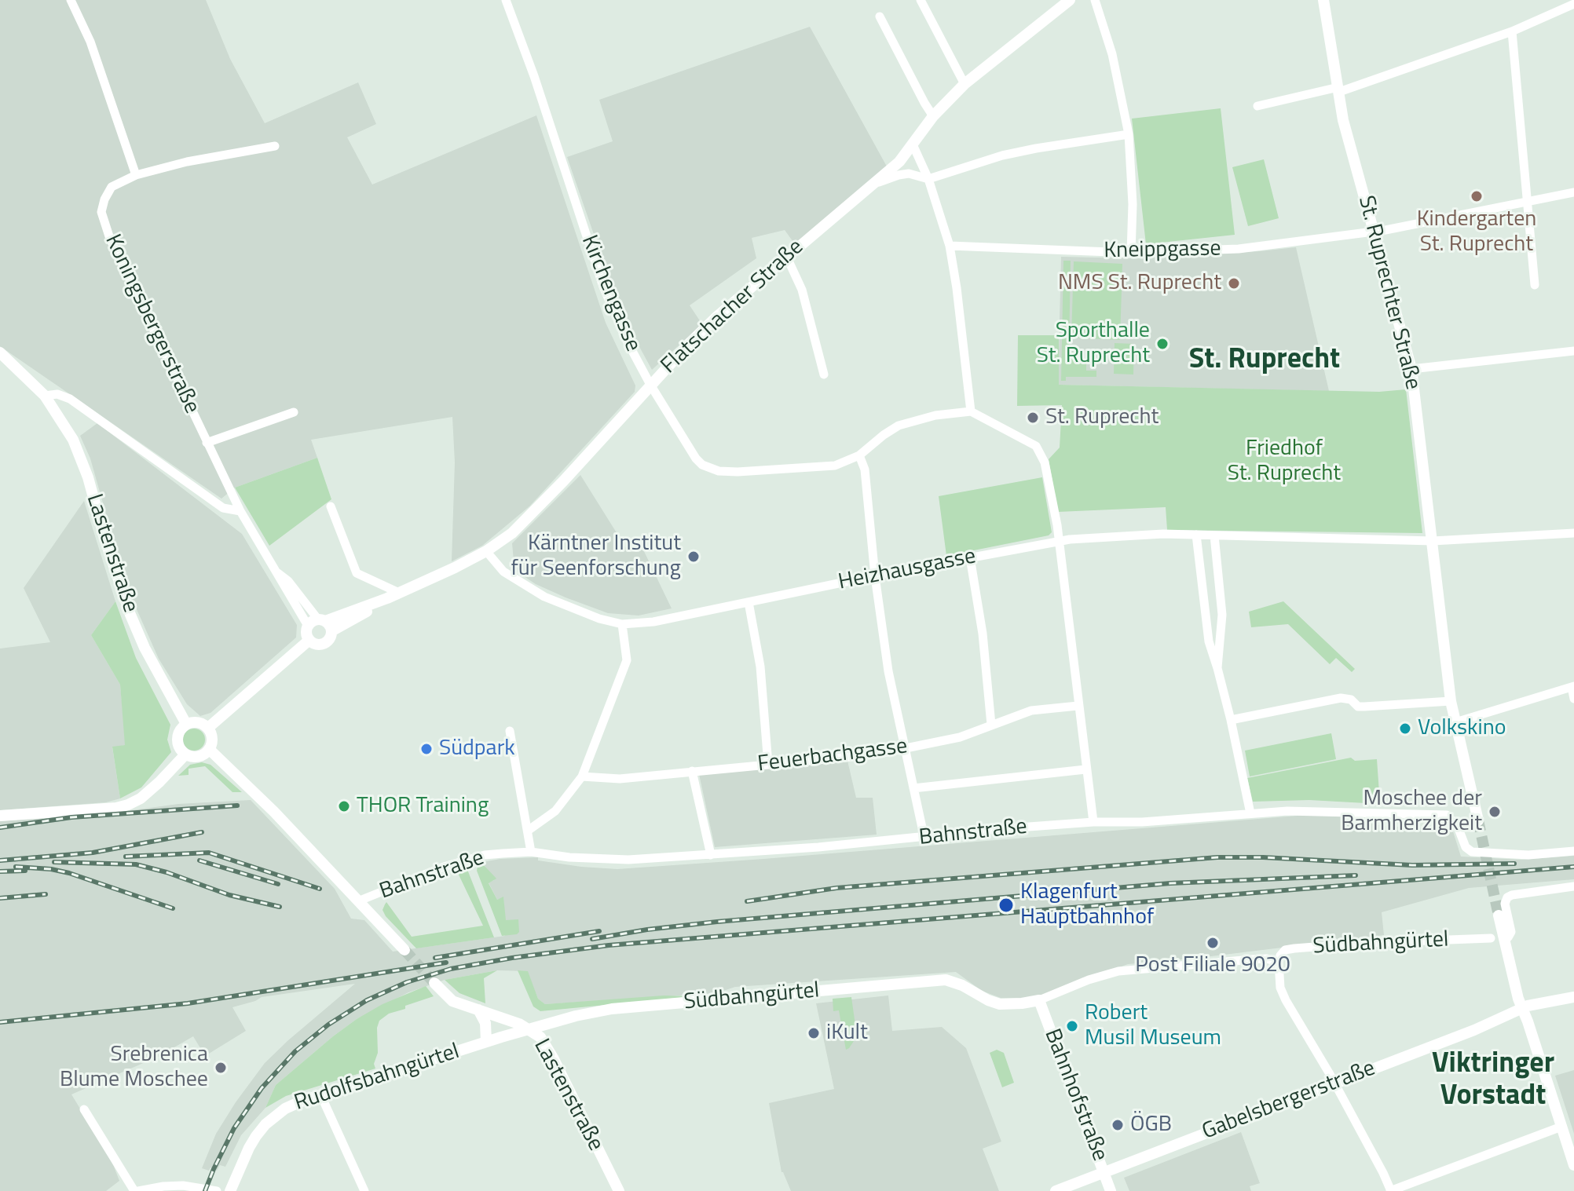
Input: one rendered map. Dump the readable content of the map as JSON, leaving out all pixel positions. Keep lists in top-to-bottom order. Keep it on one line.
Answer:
{"streets":{"street":["Kneippgasse","St. Ruprechter Straße","Kirchengasse","Flatschacher Straße","Koningsbergerstraße","Lastenstraße","Heizhausgasse","Feuerbachgasse","Bahnstraße","Südbahngürtel","Rudolfsbahngürtel","Bahnhofstraße","Gabelsbergerstraße"]},"crossings":[["Kneippgasse","St. Ruprechter Straße"],["St. Ruprechter Straße","Heizhausgasse"],["Kirchengasse","Flatschacher Straße"],["Flatschacher Straße","Koningsbergerstraße"],["Flatschacher Straße","Heizhausgasse"],["Lastenstraße","Südbahngürtel"],["Lastenstraße","Rudolfsbahngürtel"],["Südbahngürtel","Rudolfsbahngürtel"],["Südbahngürtel","Bahnhofstraße"],["Bahnhofstraße","Gabelsbergerstraße"]],"districts":["St. Ruprecht","Viktringer Vorstadt"],"parks":["Friedhof St. Ruprecht"],"places":["Kindergarten St. Ruprecht","NMS St. Ruprecht","Sporthalle St. Ruprecht","St. Ruprecht","Kärntner Institut für Seenforschung","Volkskino","Südpark","THOR Training","Moschee der Barmherzigkeit","Klagenfurt Hauptbahnhof","Post Filiale 9020","Robert Musil Museum","iKult","Srebrenica Blume Moschee","ÖGB"]}
